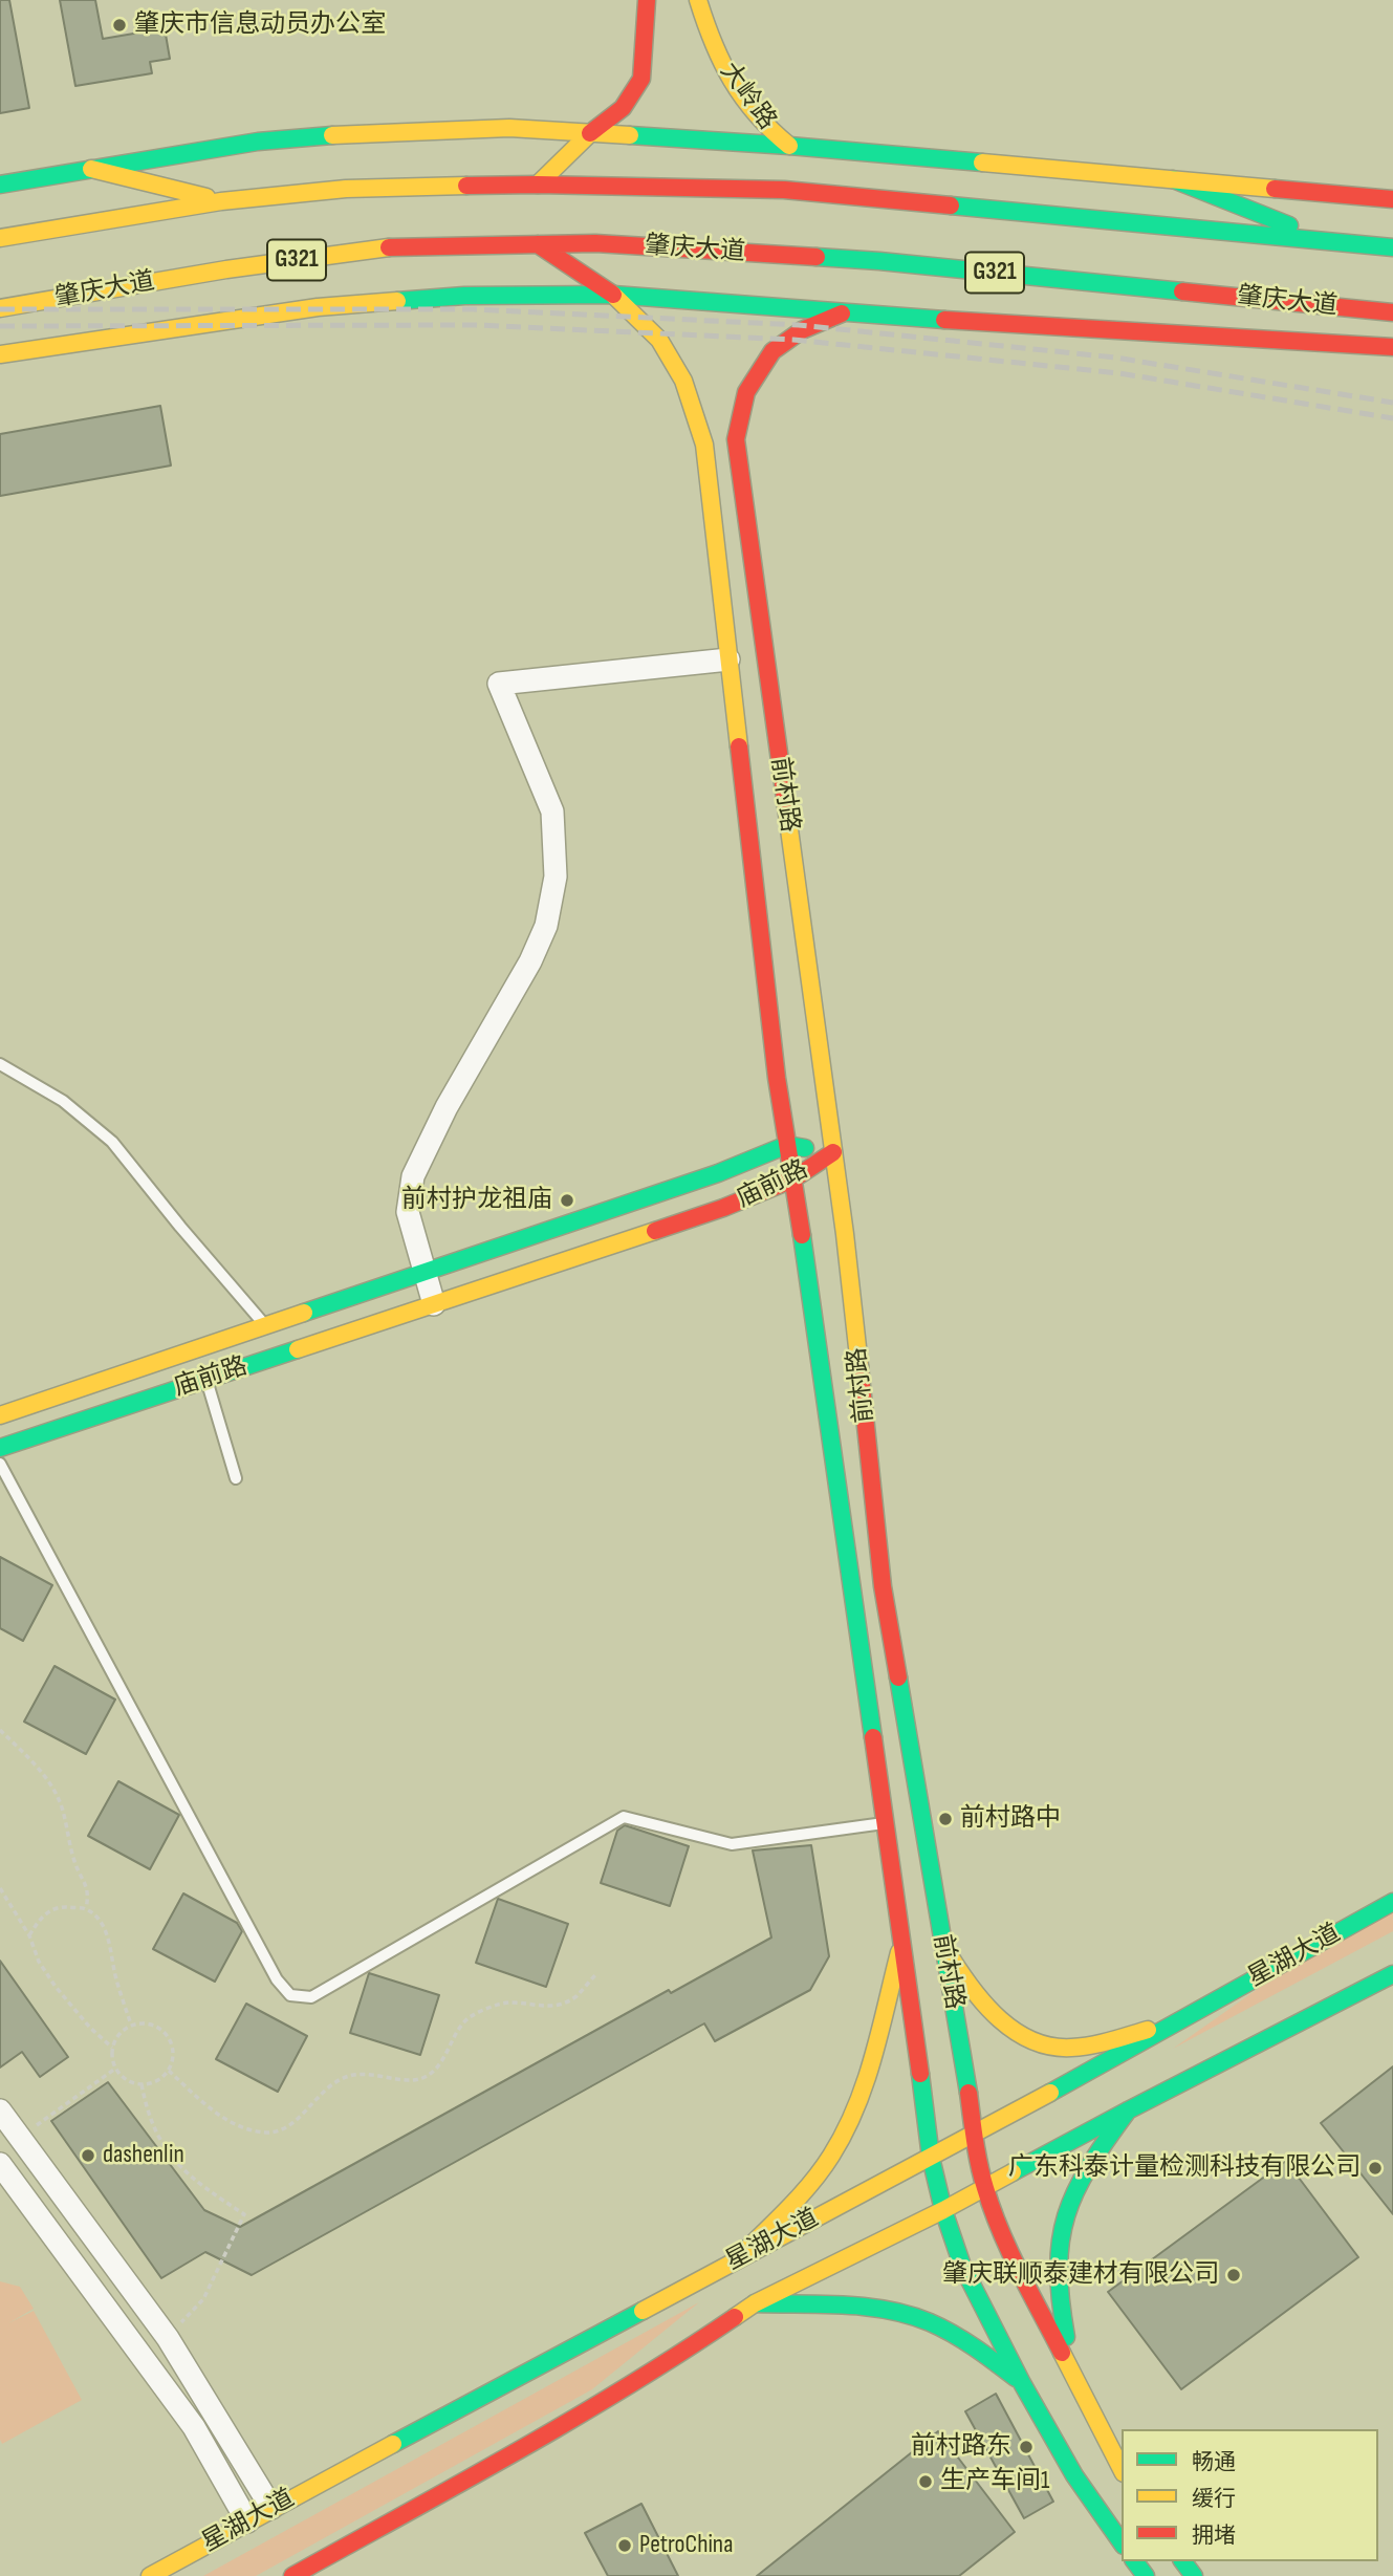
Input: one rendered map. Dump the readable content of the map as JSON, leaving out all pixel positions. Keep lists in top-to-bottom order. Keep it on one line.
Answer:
{"streets":{"main road":["大岭路","肇庆大道","G321","前村路","庙前路","星湖大道"]},"crossings":[["肇庆大道","前村路"],["前村路","庙前路"],["前村路","星湖大道"]],"places":["肇庆市信息动员办公室","前村护龙祖庙","前村路中","dashenlin","广东科泰计量检测科技有限公司","肇庆联顺泰建材有限公司","前村路东","生产车间1","PetroChina"],"legend":["畅通","缓行","拥堵"]}
